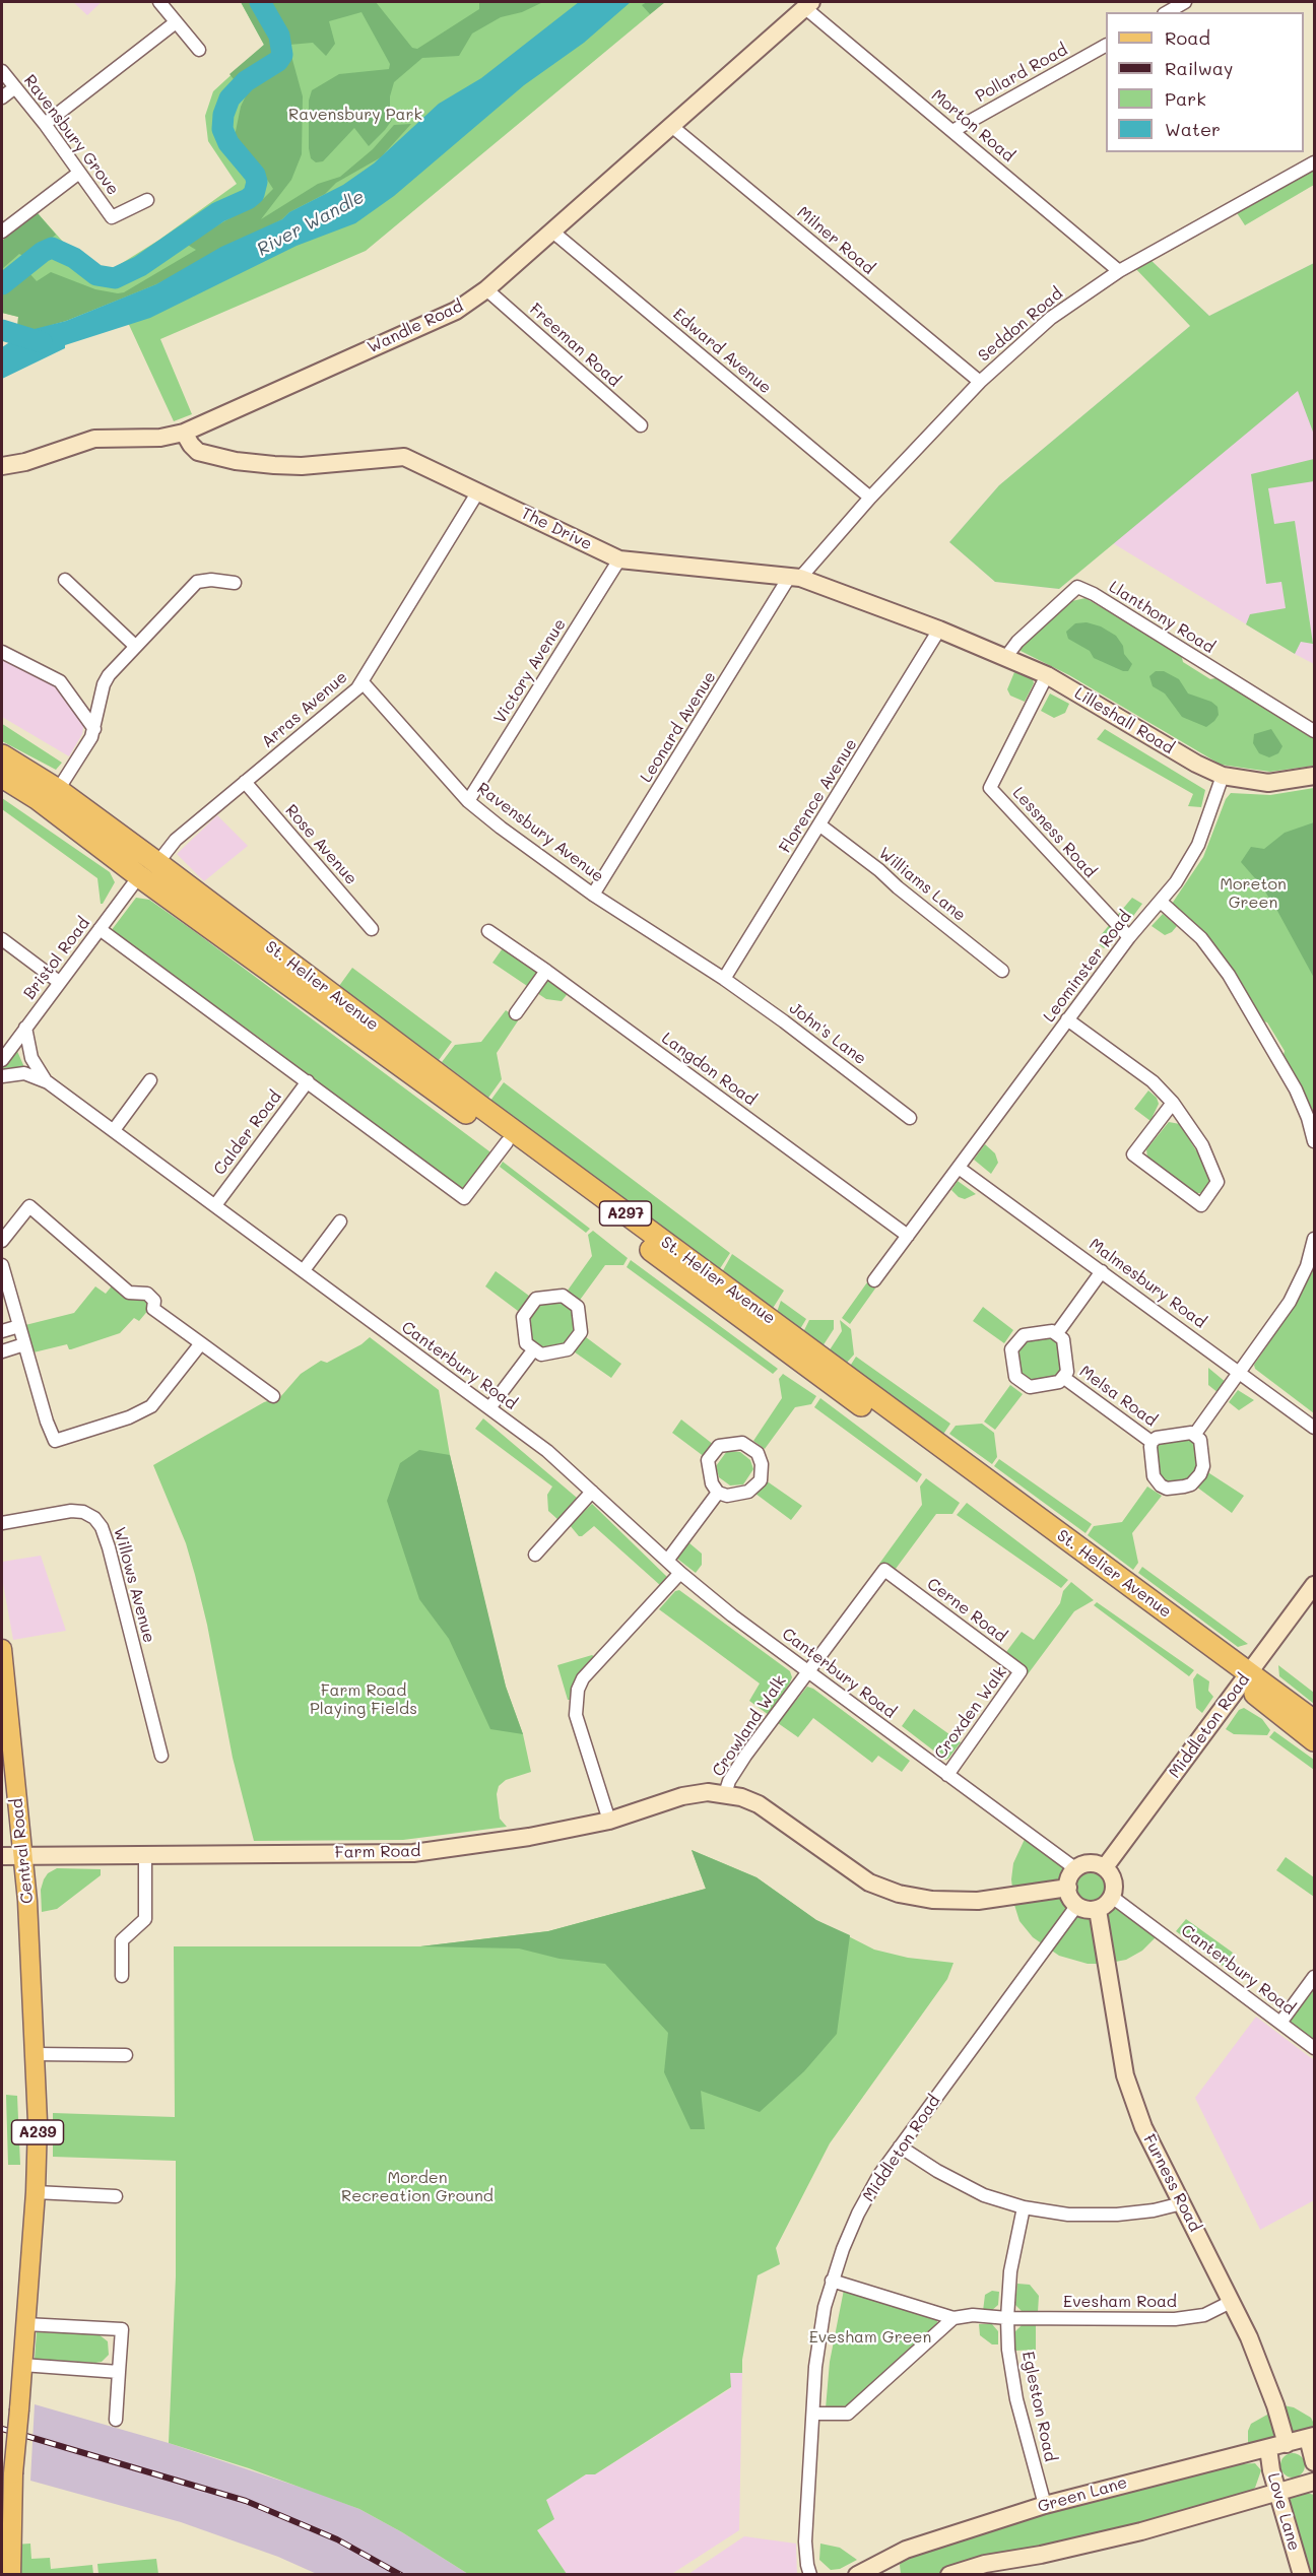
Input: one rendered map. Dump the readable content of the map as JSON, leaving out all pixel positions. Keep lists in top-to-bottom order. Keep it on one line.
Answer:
{"streets":{"highway":["St. Helier Avenue","A297"],"main road":["Central Road","A239"],"street":["Pollard Road","Morton Road","Ravensbury Grove","Milner Road","Seddon Road","Wandle Road","Freeman Road","Edward Avenue","The Drive","Llanthony Road","Victory Avenue","Arras Avenue","Lilleshall Road","Leonard Avenue","Florence Avenue","Ravensbury Avenue","Lessness Road","Rose Avenue","Williams Lane","Bristol Road","Leominster Road","John's Lane","Langdon Road","Calder Road","Malmesbury Road","Canterbury Road","Melsa Road","Willows Avenue","Cerne Road","Croxden Walk","Crowland Walk","Middleton Road","Farm Road","Furness Road","Evesham Road","Egleston Road","Green Lane","Love Lane"]},"crossings":[["Pollard Road","Morton Road"],["Morton Road","Seddon Road"],["Morton Road","Wandle Road"],["Milner Road","Seddon Road"],["Milner Road","Wandle Road"],["Seddon Road","Edward Avenue"],["Seddon Road","The Drive"],["Seddon Road","Leonard Avenue"],["Wandle Road","Freeman Road"],["Wandle Road","Edward Avenue"],["Wandle Road","The Drive"],["The Drive","Victory Avenue"],["The Drive","Arras Avenue"],["The Drive","Lilleshall Road"],["The Drive","Leonard Avenue"],["The Drive","Florence Avenue"],["Llanthony Road","Lilleshall Road"],["Victory Avenue","Ravensbury Avenue"],["Arras Avenue","Ravensbury Avenue"],["Arras Avenue","Rose Avenue"],["Arras Avenue","St. Helier Avenue"],["Lilleshall Road","Florence Avenue"],["Lilleshall Road","Lessness Road"],["Lilleshall Road","Leominster Road"],["Leonard Avenue","Ravensbury Avenue"],["Florence Avenue","Ravensbury Avenue"],["Florence Avenue","Williams Lane"],["Florence Avenue","John's Lane"],["Ravensbury Avenue","John's Lane"],["Lessness Road","Leominster Road"],["Bristol Road","St. Helier Avenue"],["Leominster Road","Langdon Road"],["Leominster Road","Malmesbury Road"],["St. Helier Avenue","Middleton Road"],["Calder Road","Canterbury Road"],["Canterbury Road","Croxden Walk"],["Canterbury Road","Crowland Walk"],["Canterbury Road","Middleton Road"],["Canterbury Road","Farm Road"],["Canterbury Road","Furness Road"],["Cerne Road","Croxden Walk"],["Cerne Road","Crowland Walk"],["Crowland Walk","Farm Road"],["Middleton Road","Farm Road"],["Middleton Road","Furness Road"],["Central Road","Farm Road"],["Farm Road","Furness Road"],["Furness Road","Evesham Road"],["Furness Road","Green Lane"],["Evesham Road","Egleston Road"],["Egleston Road","Green Lane"],["Green Lane","Love Lane"]],"water":["River Wandle"],"parks":["Ravensbury Park","Moreton Green","Farm Road Playing Fields","Morden Recreation Ground","Evesham Green"],"legend":["Road","Railway","Park","Water"]}
